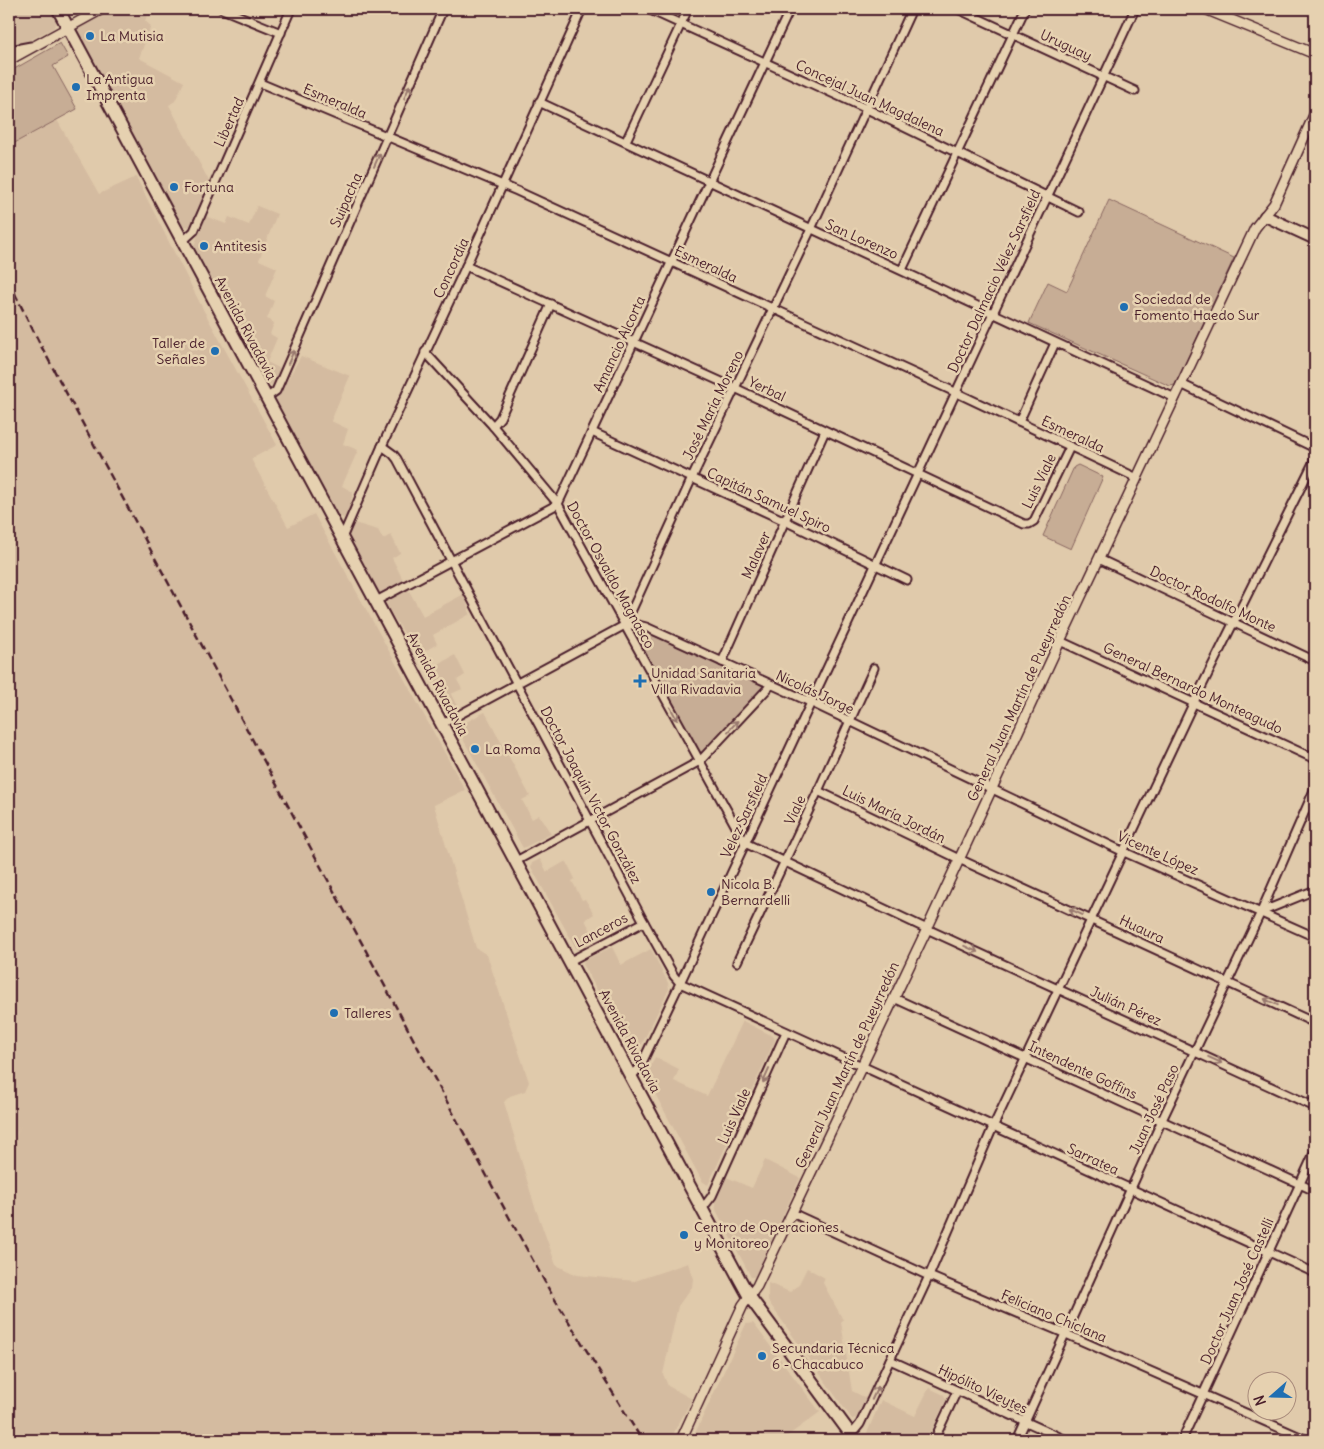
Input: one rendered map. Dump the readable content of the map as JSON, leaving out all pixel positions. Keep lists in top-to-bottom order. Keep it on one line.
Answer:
{"streets":{"main road":["Avenida Rivadavia"],"street":["Uruguay","Concejal Juan Magdalena","Esmeralda","Libertad","Suipacha","San Lorenzo","Concordia","Doctor Dalmacio Vélez Sarsfield","Amancio Alcorta","Yerbal","José María Moreno","Luis Viale","Capitán Samuel Spiro","Malaver","Doctor Osvaldo Magnasco","Doctor Rodolfo Monte","General Bernardo Monteagudo","Nicolás Jorge","General Juan Martín de Pueyrredón","Doctor Joaquín Victor González","Viale","Luis María Jordán","Velez Sarsfield","Vicente López","Huaura","Lanceros","Julián Pérez","Intendente Goffins","Juan José Paso","Sarratea","Doctor Juan José Castelli","Feliciano Chiclana","Hipólito Vieytes"]},"crossings":[["Uruguay","Doctor Dalmacio Vélez Sarsfield"],["Concejal Juan Magdalena","Doctor Dalmacio Vélez Sarsfield"],["Concejal Juan Magdalena","Amancio Alcorta"],["Concejal Juan Magdalena","José María Moreno"],["Esmeralda","Libertad"],["Esmeralda","Suipacha"],["Esmeralda","Concordia"],["Esmeralda","Doctor Dalmacio Vélez Sarsfield"],["Esmeralda","Amancio Alcorta"],["Esmeralda","José María Moreno"],["Esmeralda","Luis Viale"],["Esmeralda","General Juan Martín de Pueyrredón"],["Libertad","Avenida Rivadavia"],["Suipacha","Avenida Rivadavia"],["San Lorenzo","Concordia"],["San Lorenzo","Doctor Dalmacio Vélez Sarsfield"],["San Lorenzo","Amancio Alcorta"],["San Lorenzo","José María Moreno"],["San Lorenzo","General Juan Martín de Pueyrredón"],["Concordia","Avenida Rivadavia"],["Concordia","Yerbal"],["Concordia","Doctor Osvaldo Magnasco"],["Concordia","Doctor Joaquín Victor González"],["Doctor Dalmacio Vélez Sarsfield","Yerbal"],["Doctor Dalmacio Vélez Sarsfield","Capitán Samuel Spiro"],["Doctor Dalmacio Vélez Sarsfield","Velez Sarsfield"],["Avenida Rivadavia","Luis Viale"],["Avenida Rivadavia","General Juan Martín de Pueyrredón"],["Avenida Rivadavia","Velez Sarsfield"],["Avenida Rivadavia","Lanceros"],["Amancio Alcorta","Yerbal"],["Amancio Alcorta","Capitán Samuel Spiro"],["Amancio Alcorta","Doctor Osvaldo Magnasco"],["Yerbal","José María Moreno"],["Yerbal","Luis Viale"],["Yerbal","Malaver"],["José María Moreno","Capitán Samuel Spiro"],["José María Moreno","Doctor Osvaldo Magnasco"],["José María Moreno","Nicolás Jorge"],["Capitán Samuel Spiro","Malaver"],["Capitán Samuel Spiro","Velez Sarsfield"],["Malaver","Nicolás Jorge"],["Doctor Osvaldo Magnasco","Nicolás Jorge"],["Doctor Osvaldo Magnasco","Velez Sarsfield"],["Doctor Rodolfo Monte","General Juan Martín de Pueyrredón"],["General Bernardo Monteagudo","General Juan Martín de Pueyrredón"],["Nicolás Jorge","General Juan Martín de Pueyrredón"],["Nicolás Jorge","Viale"],["Nicolás Jorge","Velez Sarsfield"],["Nicolás Jorge","Vicente López"],["General Juan Martín de Pueyrredón","Luis María Jordán"],["General Juan Martín de Pueyrredón","Vicente López"],["General Juan Martín de Pueyrredón","Huaura"],["General Juan Martín de Pueyrredón","Julián Pérez"],["General Juan Martín de Pueyrredón","Intendente Goffins"],["General Juan Martín de Pueyrredón","Sarratea"],["General Juan Martín de Pueyrredón","Feliciano Chiclana"],["Doctor Joaquín Victor González","Velez Sarsfield"],["Doctor Joaquín Victor González","Lanceros"],["Viale","Luis María Jordán"],["Luis María Jordán","Huaura"],["Vicente López","Juan José Paso"],["Huaura","Juan José Paso"],["Julián Pérez","Juan José Paso"],["Intendente Goffins","Juan José Paso"],["Intendente Goffins","Doctor Juan José Castelli"],["Juan José Paso","Sarratea"],["Juan José Paso","Feliciano Chiclana"],["Juan José Paso","Hipólito Vieytes"],["Sarratea","Doctor Juan José Castelli"],["Doctor Juan José Castelli","Feliciano Chiclana"]],"one_way":["Suipacha","Luis Viale","Huaura","Julián Pérez"],"places":{"other":["La Mutisia","La Antigua Imprenta","Fortuna","Antitesis","Sociedad de Fomento Haedo Sur","Taller de Señales","La Roma","Nicola B. Bernardelli","Talleres","Centro de Operaciones y Monitoreo","Secundaria Técnica 6 - Chacabuco"],"health":["Unidad Sanitaria Villa Rivadavia"]},"north":"left"}
